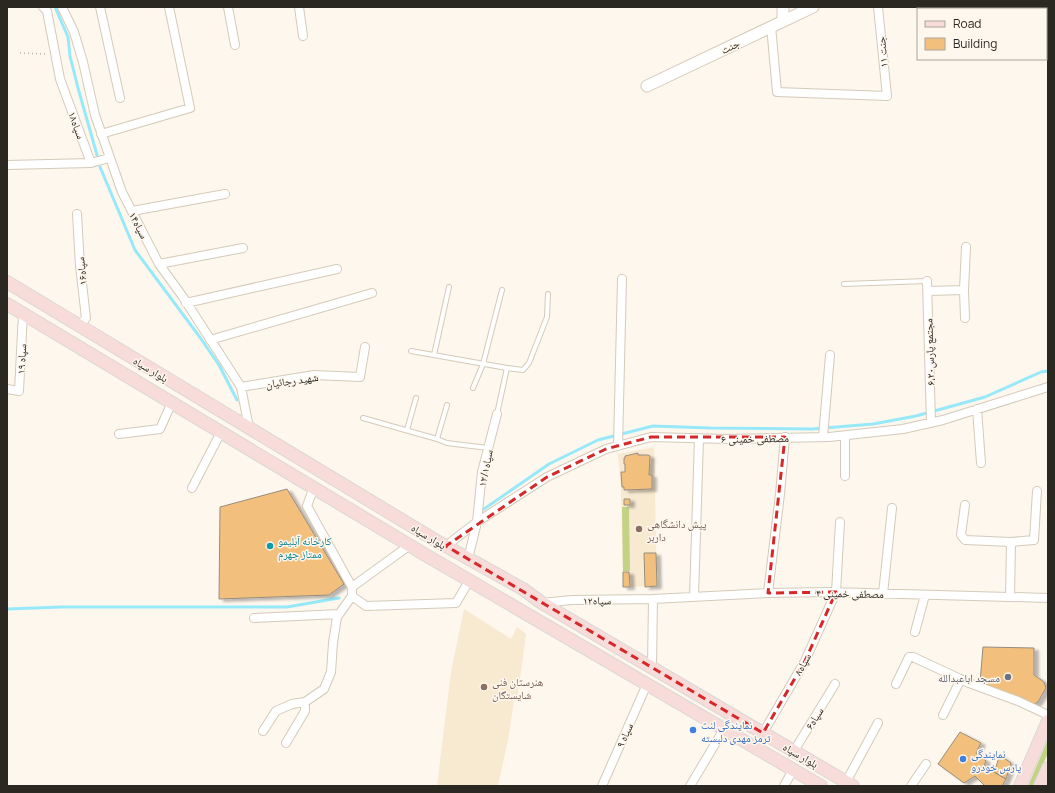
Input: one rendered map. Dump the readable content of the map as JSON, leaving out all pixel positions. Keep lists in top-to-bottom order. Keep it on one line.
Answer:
{"streets":{"main road":["بلوار سپاه"],"street":["جنت","جنت ۱۱","سپاه۱۸","سپاه۱۴","سپاه۱۶","۶،مجتمع پارس۲۰","سپاه ۱۹","شهید رجائیان","مصطفی خمینی ۶","سپاه۱۲/۱","مصطفی خمینی ۴","سپاه۱۲","سپاه۸","سپاه۶","سپاه ۹"]},"crossings":[["جنت","جنت ۱۱"],["سپاه۱۴","بلوار سپاه"],["سپاه۱۴","شهید رجائیان"],["سپاه۱۶","بلوار سپاه"],["۶،مجتمع پارس۲۰","مصطفی خمینی ۶"],["سپاه ۱۹","بلوار سپاه"],["بلوار سپاه","سپاه۱۲/۱"],["بلوار سپاه","سپاه۱۲"],["بلوار سپاه","سپاه۸"],["بلوار سپاه","سپاه۶"],["بلوار سپاه","سپاه ۹"],["مصطفی خمینی ۶","سپاه۱۲/۱"],["مصطفی خمینی ۴","سپاه۱۲"],["مصطفی خمینی ۴","سپاه۸"]],"places":["پیش دانشگاهی داربر","کارخانه آبلیمو ممتاز جهرم","مسجد اباعبدالله","هنرستان فنی شایستگان","نمایندگی لنت ترمز مهدی دلبسته","نمایندگی پارس خودرو"],"legend":["Road","Building"]}
